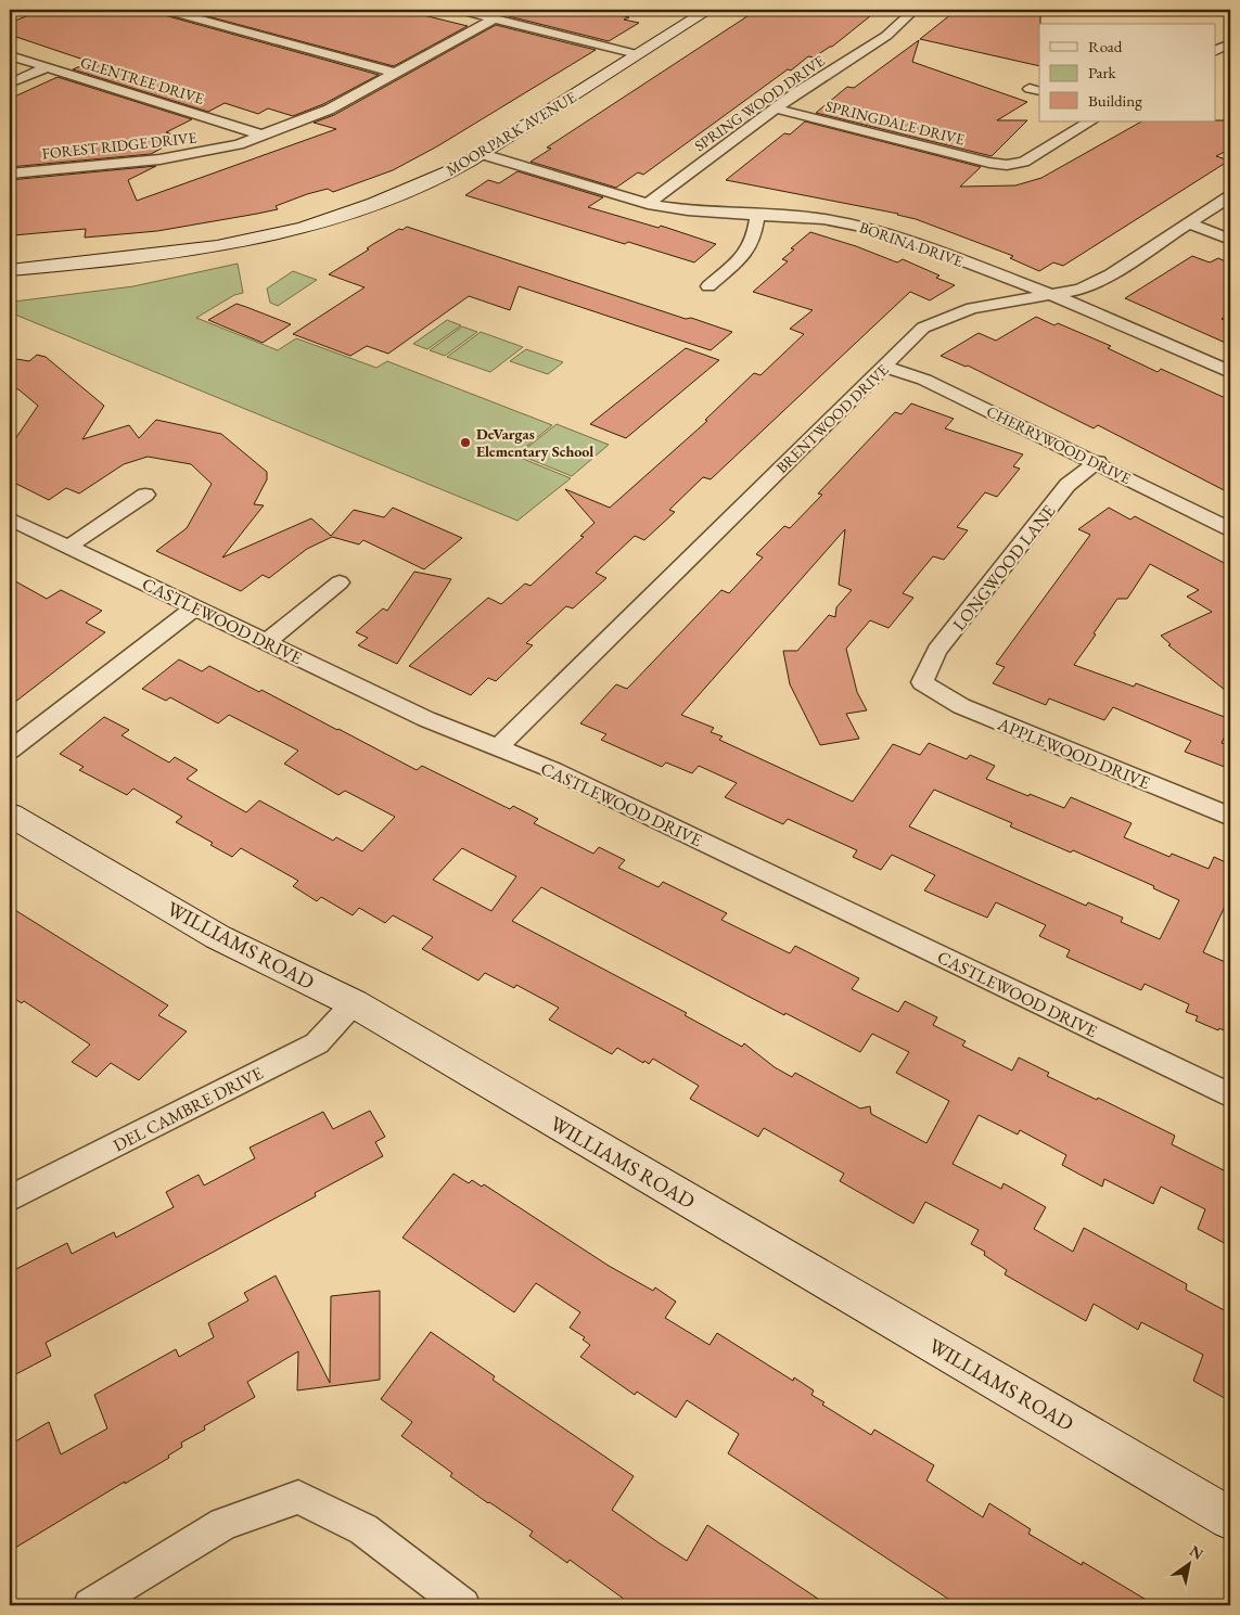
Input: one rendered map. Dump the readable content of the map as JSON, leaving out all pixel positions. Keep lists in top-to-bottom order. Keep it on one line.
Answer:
{"streets":{"main road":["MOORPARK AVENUE","WILLIAMS ROAD"],"street":["GLENTREE DRIVE","SPRING WOOD DRIVE","SPRINGDALE DRIVE","FOREST RIDGE DRIVE","BORINA DRIVE","BRENTWOOD DRIVE","CHERRYWOOD DRIVE","LONGWOOD LANE","CASTLEWOOD DRIVE","APPLEWOOD DRIVE","DEL CAMBRE DRIVE"]},"crossings":[["GLENTREE DRIVE","FOREST RIDGE DRIVE"],["SPRING WOOD DRIVE","SPRINGDALE DRIVE"],["SPRING WOOD DRIVE","BORINA DRIVE"],["MOORPARK AVENUE","BORINA DRIVE"],["BORINA DRIVE","BRENTWOOD DRIVE"],["BRENTWOOD DRIVE","CHERRYWOOD DRIVE"],["BRENTWOOD DRIVE","CASTLEWOOD DRIVE"],["CHERRYWOOD DRIVE","LONGWOOD LANE"],["LONGWOOD LANE","APPLEWOOD DRIVE"],["WILLIAMS ROAD","DEL CAMBRE DRIVE"]],"places":["DeVargas Elementary School"],"legend":["Road","Park","Building"],"north":"top right"}
